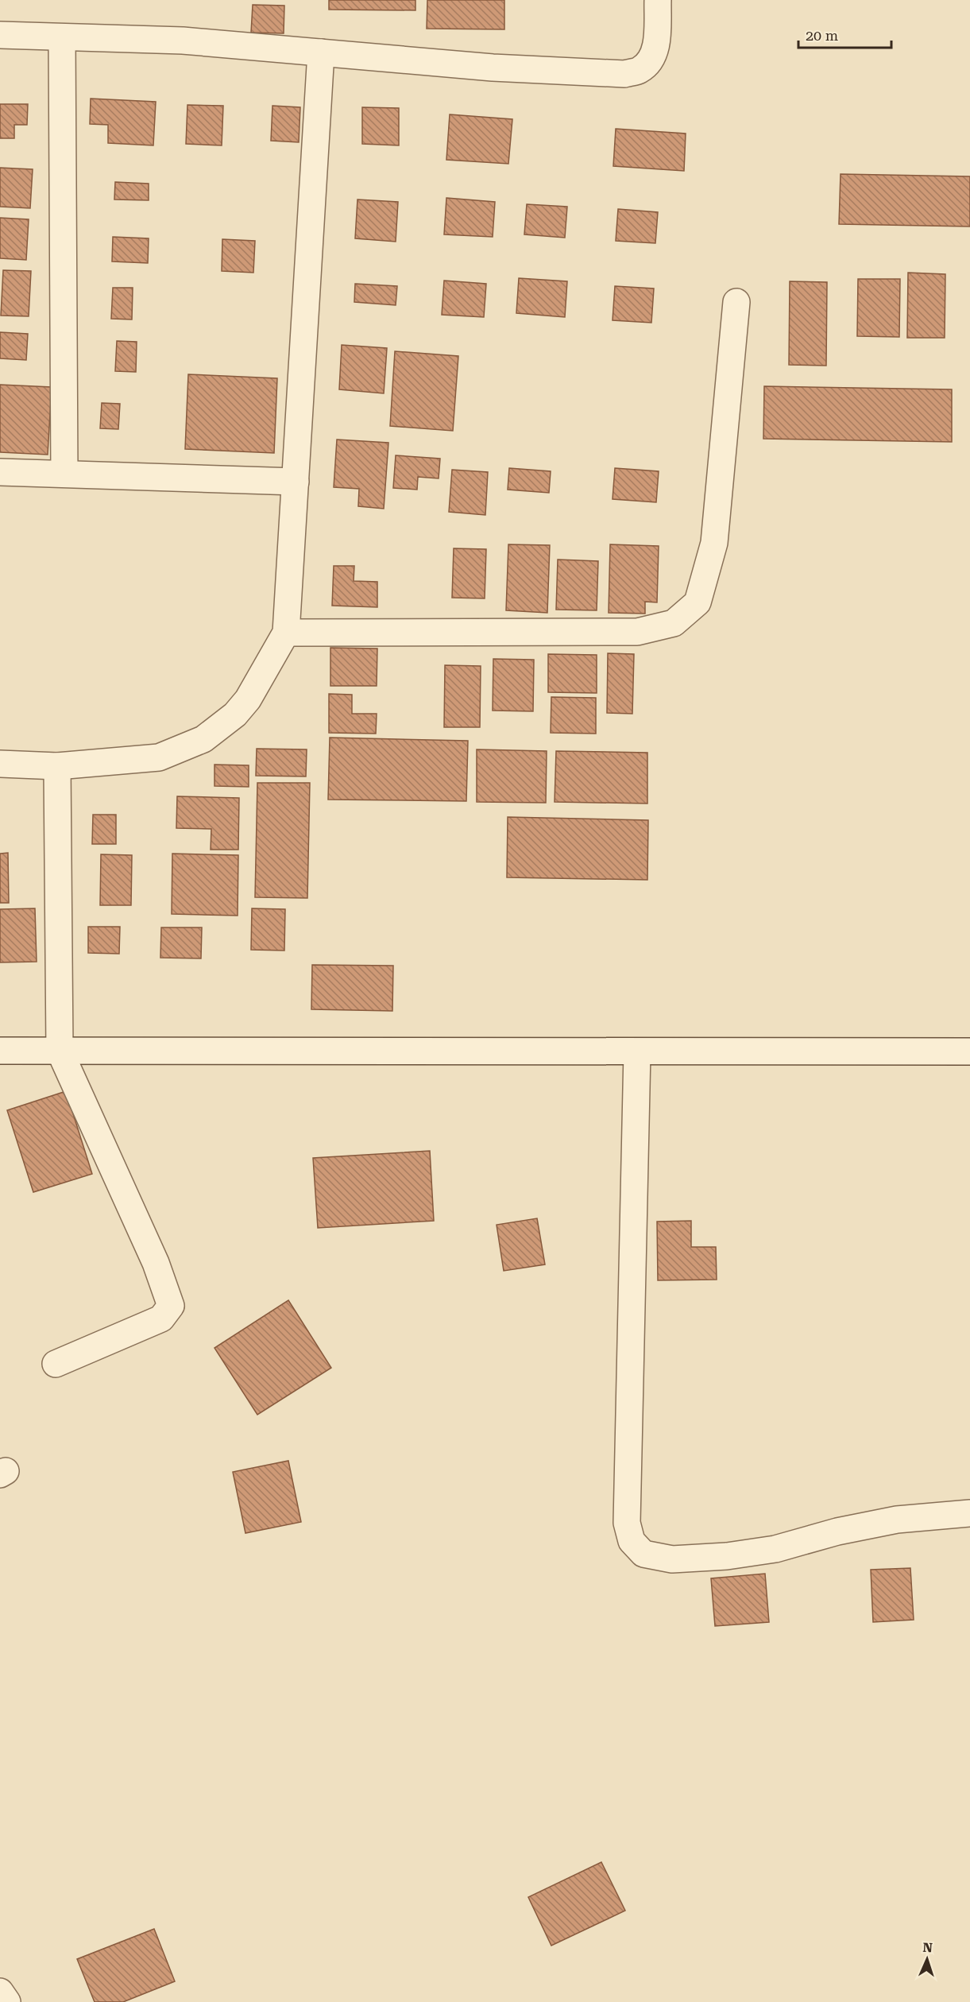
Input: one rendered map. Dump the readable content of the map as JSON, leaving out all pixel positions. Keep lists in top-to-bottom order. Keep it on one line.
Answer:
{"scale_bar":"20 m","north":"top"}
